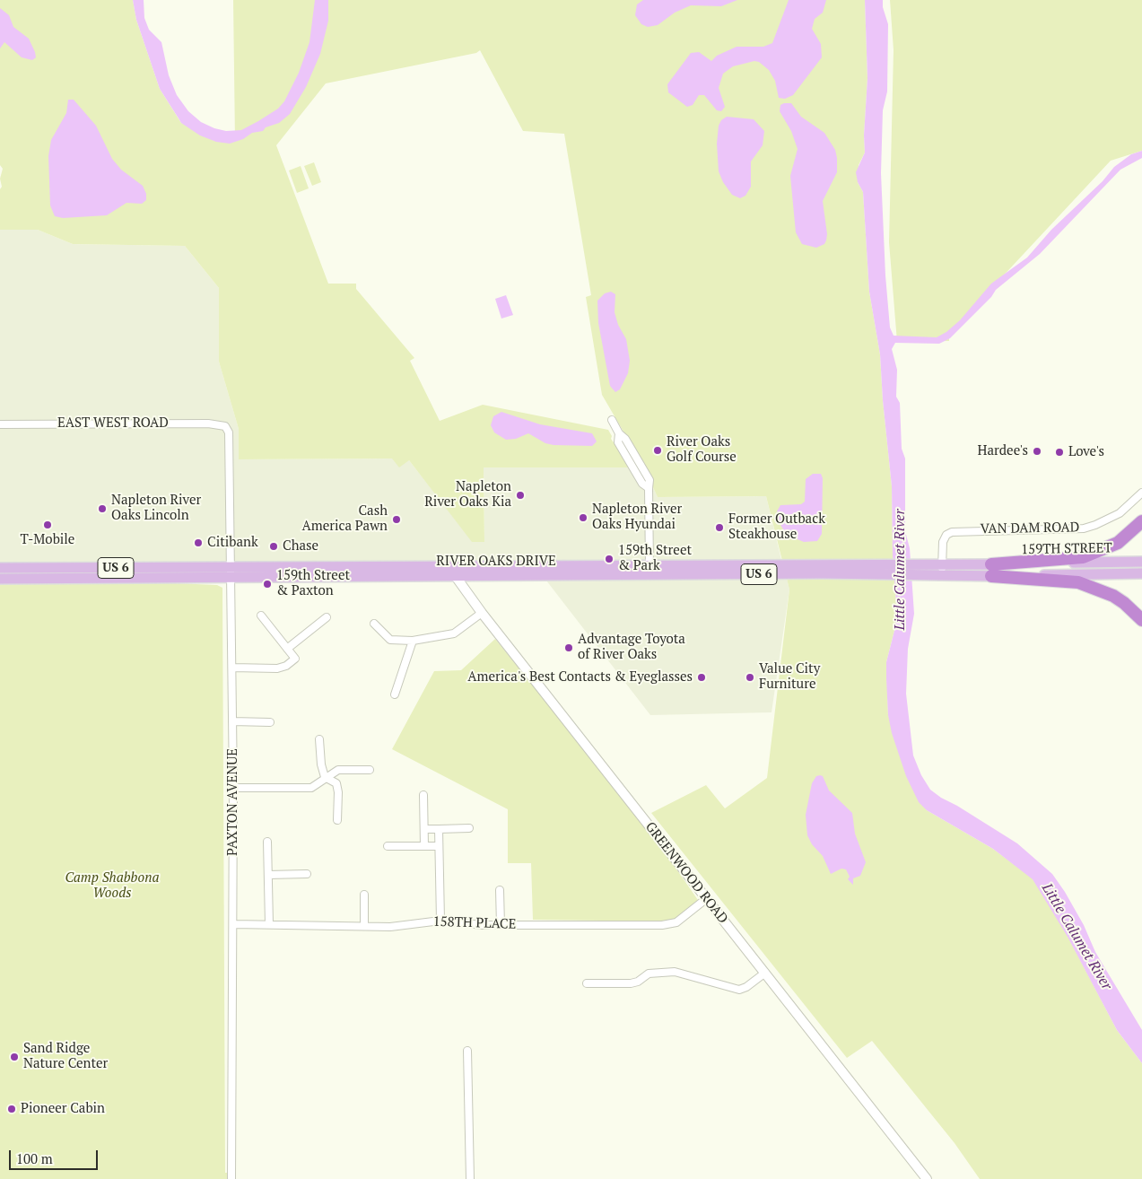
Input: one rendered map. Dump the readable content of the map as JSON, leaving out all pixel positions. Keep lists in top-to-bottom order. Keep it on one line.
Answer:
{"streets":{"main road":["159TH STREET","RIVER OAKS DRIVE","US 6"],"street":["EAST WEST ROAD","VAN DAM ROAD","PAXTON AVENUE","GREENWOOD ROAD","158TH PLACE"]},"crossings":[["EAST WEST ROAD","PAXTON AVENUE"],["VAN DAM ROAD","RIVER OAKS DRIVE"],["159TH STREET","RIVER OAKS DRIVE"],["RIVER OAKS DRIVE","PAXTON AVENUE"],["RIVER OAKS DRIVE","GREENWOOD ROAD"],["PAXTON AVENUE","158TH PLACE"],["GREENWOOD ROAD","158TH PLACE"]],"water":["Little Calumet River"],"parks":["Camp Shabbona Woods"],"places":["River Oaks Golf Course","Hardee's","Love's","Napleton River Oaks Kia","Napleton River Oaks Lincoln","Napleton River Oaks Hyundai","Cash America Pawn","T-Mobile","Former Outback Steakhouse","Citibank","Chase","159th Street & Park","159th Street & Paxton","Advantage Toyota of River Oaks","America's Best Contacts & Eyeglasses","Value City Furniture","Sand Ridge Nature Center","Pioneer Cabin"],"scale_bar":"100 m"}
